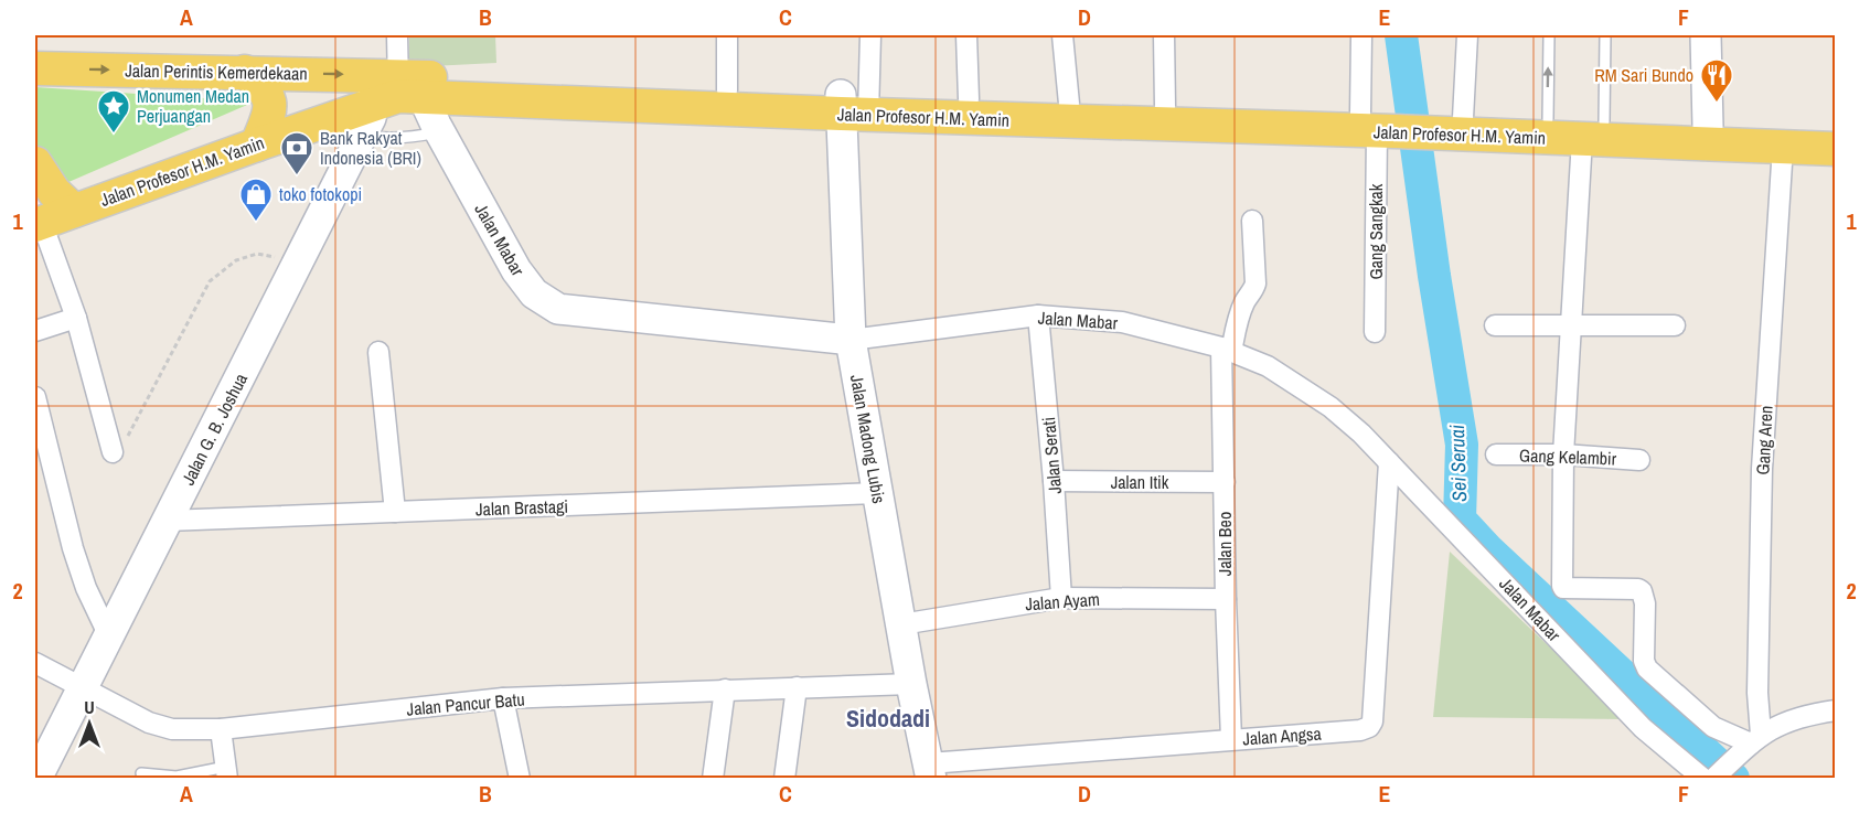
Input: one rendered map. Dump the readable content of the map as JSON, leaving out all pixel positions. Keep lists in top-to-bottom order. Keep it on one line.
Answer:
{"streets":{"main road":["Jalan Perintis Kemerdekaan","Jalan Profesor H.M. Yamin"],"street":["Gang Sangkak","Jalan Mabar","Jalan G. B. Joshua","Jalan Madong Lubis","Gang Aren","Jalan Serati","Gang Kelambir","Jalan Itik","Jalan Brastagi","Jalan Beo","Jalan Ayam","Jalan Pancur Batu","Jalan Angsa"]},"crossings":[["Jalan Perintis Kemerdekaan","Jalan Profesor H.M. Yamin"],["Jalan Perintis Kemerdekaan","Jalan Mabar"],["Jalan Perintis Kemerdekaan","Jalan G. B. Joshua"],["Jalan Profesor H.M. Yamin","Gang Sangkak"],["Jalan Profesor H.M. Yamin","Jalan Mabar"],["Jalan Profesor H.M. Yamin","Jalan G. B. Joshua"],["Jalan Profesor H.M. Yamin","Jalan Madong Lubis"],["Jalan Profesor H.M. Yamin","Gang Aren"],["Jalan Mabar","Jalan G. B. Joshua"],["Jalan Mabar","Jalan Madong Lubis"],["Jalan Mabar","Jalan Serati"],["Jalan Mabar","Jalan Beo"],["Jalan Mabar","Jalan Angsa"],["Jalan G. B. Joshua","Jalan Brastagi"],["Jalan G. B. Joshua","Jalan Pancur Batu"],["Jalan Madong Lubis","Jalan Brastagi"],["Jalan Madong Lubis","Jalan Ayam"],["Jalan Madong Lubis","Jalan Pancur Batu"],["Jalan Madong Lubis","Jalan Angsa"],["Jalan Serati","Jalan Itik"],["Jalan Serati","Jalan Ayam"],["Jalan Itik","Jalan Beo"],["Jalan Beo","Jalan Ayam"],["Jalan Beo","Jalan Angsa"]],"one_way":["Jalan Perintis Kemerdekaan"],"districts":["Sidodadi"],"water":["Sei Seruai"],"places":{"restaurant":["RM Sari Bundo"],"place":["Monumen Medan Perjuangan"],"bank":["Bank Rakyat Indonesia (BRI)"],"shop":["toko fotokopi"]},"north":"top","grid":{"columns":["A","B","C","D","E","F"],"rows":["1","2"]}}
